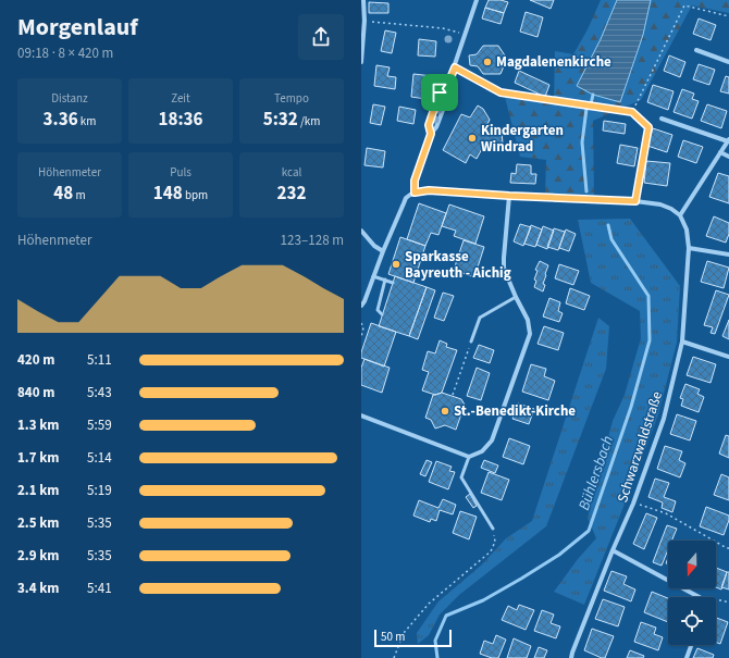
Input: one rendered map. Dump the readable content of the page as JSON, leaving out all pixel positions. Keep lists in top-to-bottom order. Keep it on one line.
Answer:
{"streets":{"street":["Schwarzwaldstraße"]},"water":["Bühlersbach"],"places":["Magdalenenkirche","Kindergarten Windrad","Sparkasse Bayreuth - Aichig","St.-Benedikt-Kirche"],"scale_bar":"50 m","north":"bottom","page":{"heading":["Morgenlauf","09:18 · 8 × 420 m"],"stats":[["Distanz","3.36 km"],["Zeit","18:36"],["Tempo","5:32 /km"],["Höhenmeter","48 m"],["Puls","148 bpm"],["kcal","232"]],"chart":["Höhenmeter","123–128 m"],"list":[{"name":"420 m","note":"5:11"},{"name":"840 m","note":"5:43"},{"name":"1.3 km","note":"5:59"},{"name":"1.7 km","note":"5:14"},{"name":"2.1 km","note":"5:19"},{"name":"2.5 km","note":"5:35"},{"name":"2.9 km","note":"5:35"},{"name":"3.4 km","note":"5:41"}],"scale":"50 m"}}
